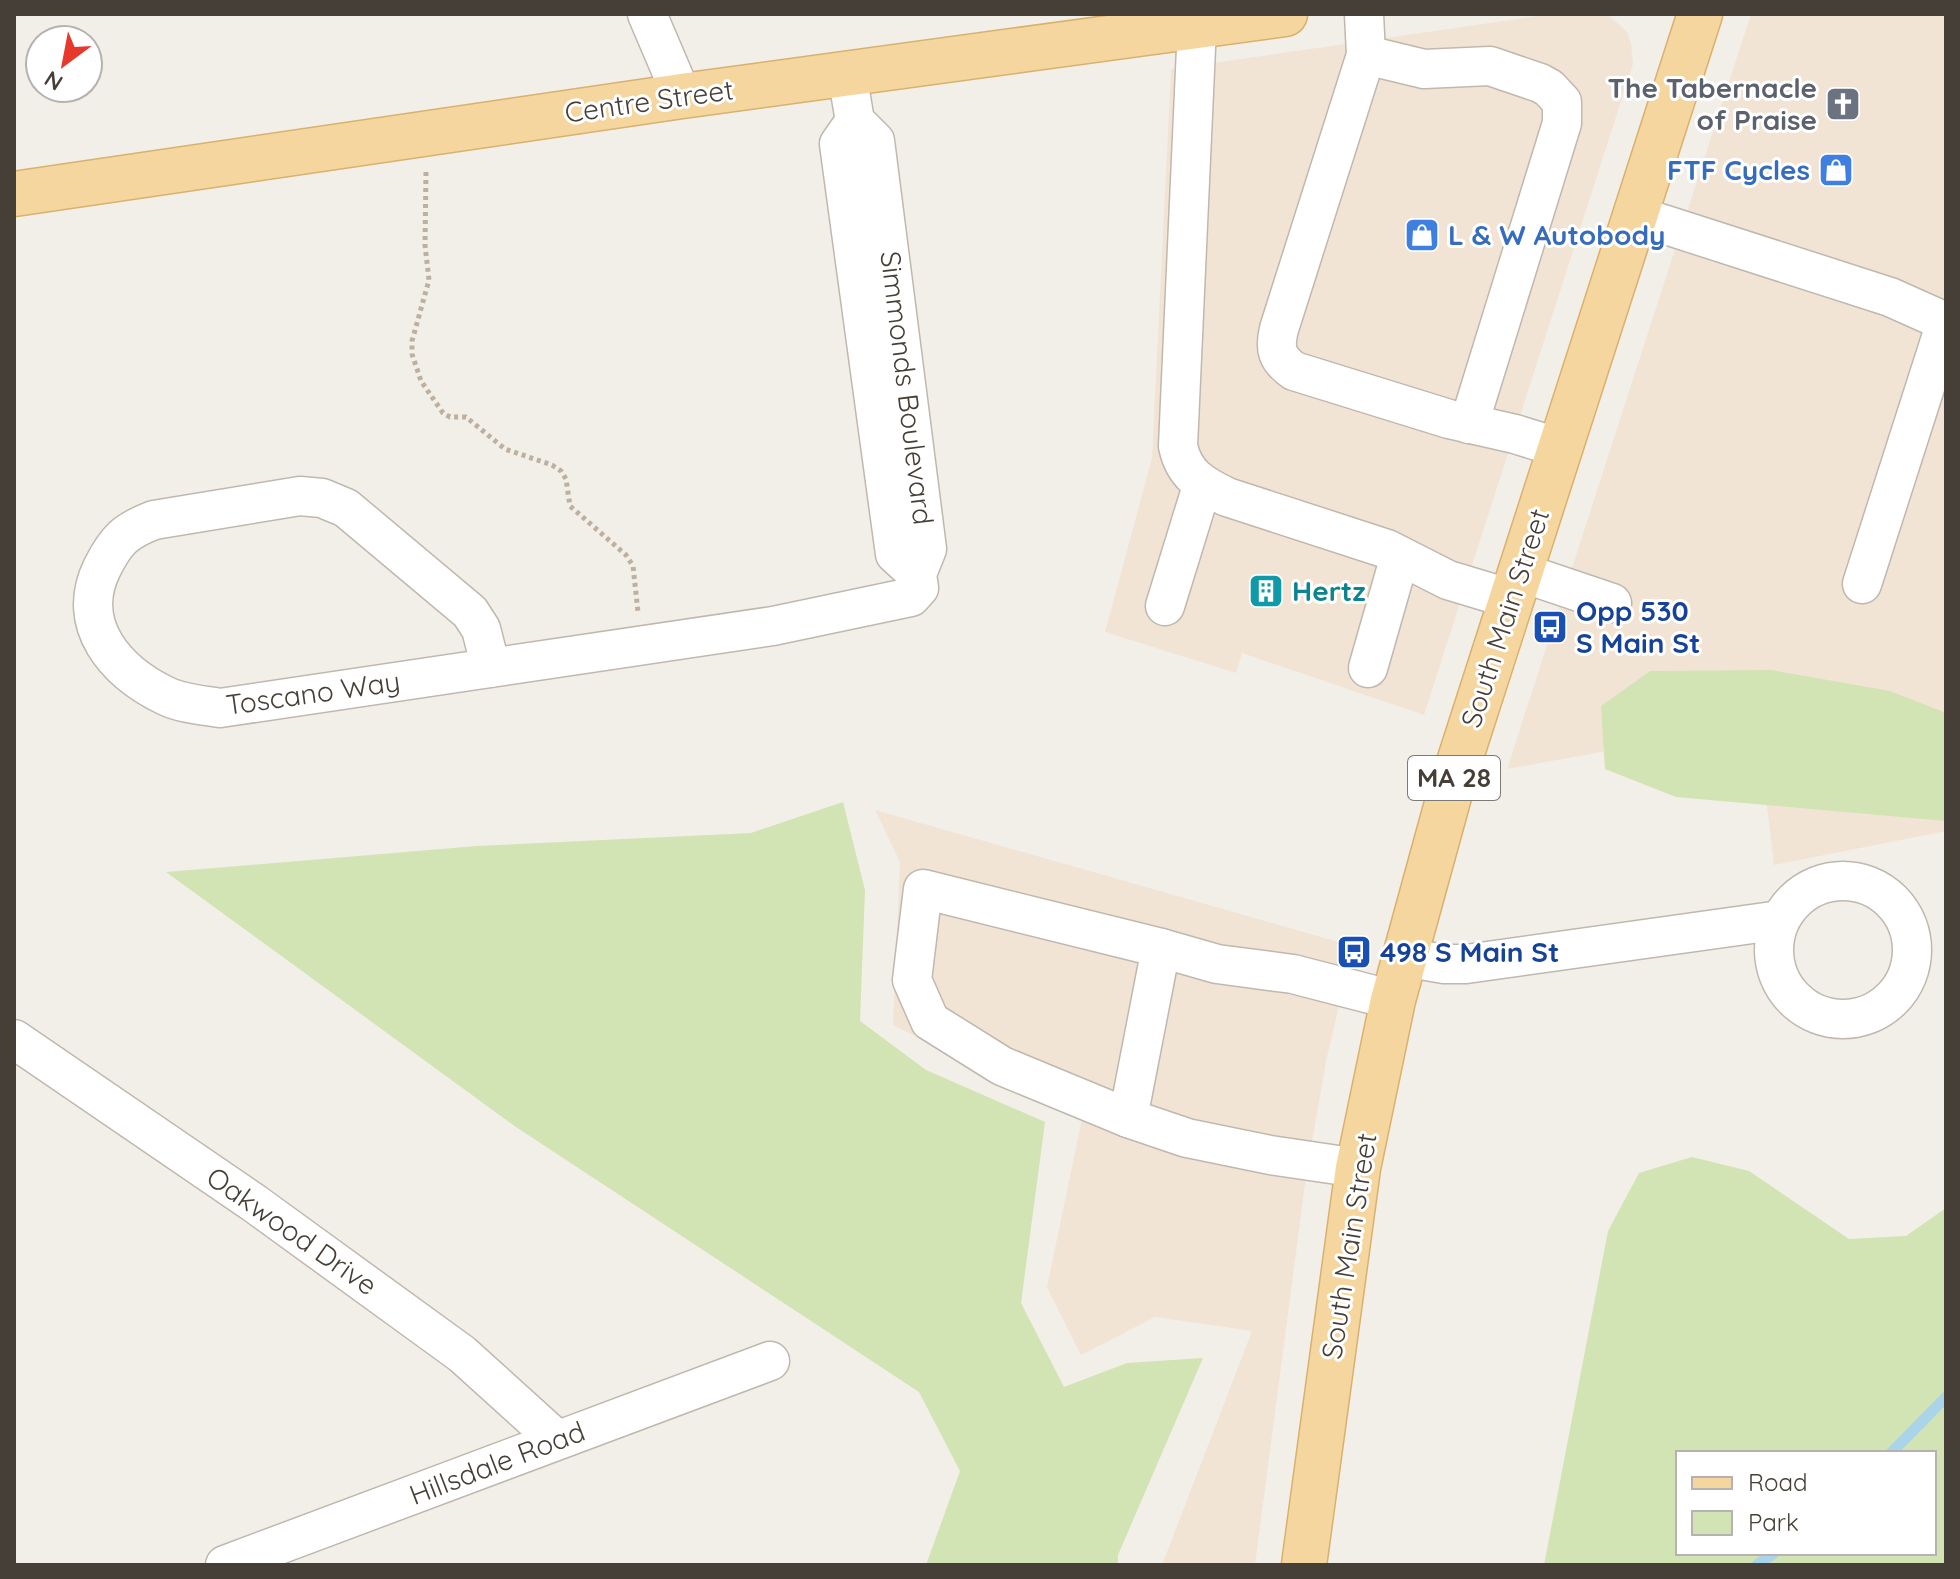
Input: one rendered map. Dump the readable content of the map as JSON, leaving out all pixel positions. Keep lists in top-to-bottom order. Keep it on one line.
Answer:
{"streets":{"main road":["Centre Street","South Main Street","MA 28"],"street":["Simmonds Boulevard","Toscano Way","Oakwood Drive","Hillsdale Road"]},"crossings":[["Centre Street","Simmonds Boulevard"],["Simmonds Boulevard","Toscano Way"],["Oakwood Drive","Hillsdale Road"]],"places":{"church":["The Tabernacle of Praise"],"shop":["FTF Cycles","L & W Autobody"],"building":["Hertz"],"bus stop":["Opp 530 S Main St","498 S Main St"]},"legend":["Road","Park"],"north":"bottom left"}
